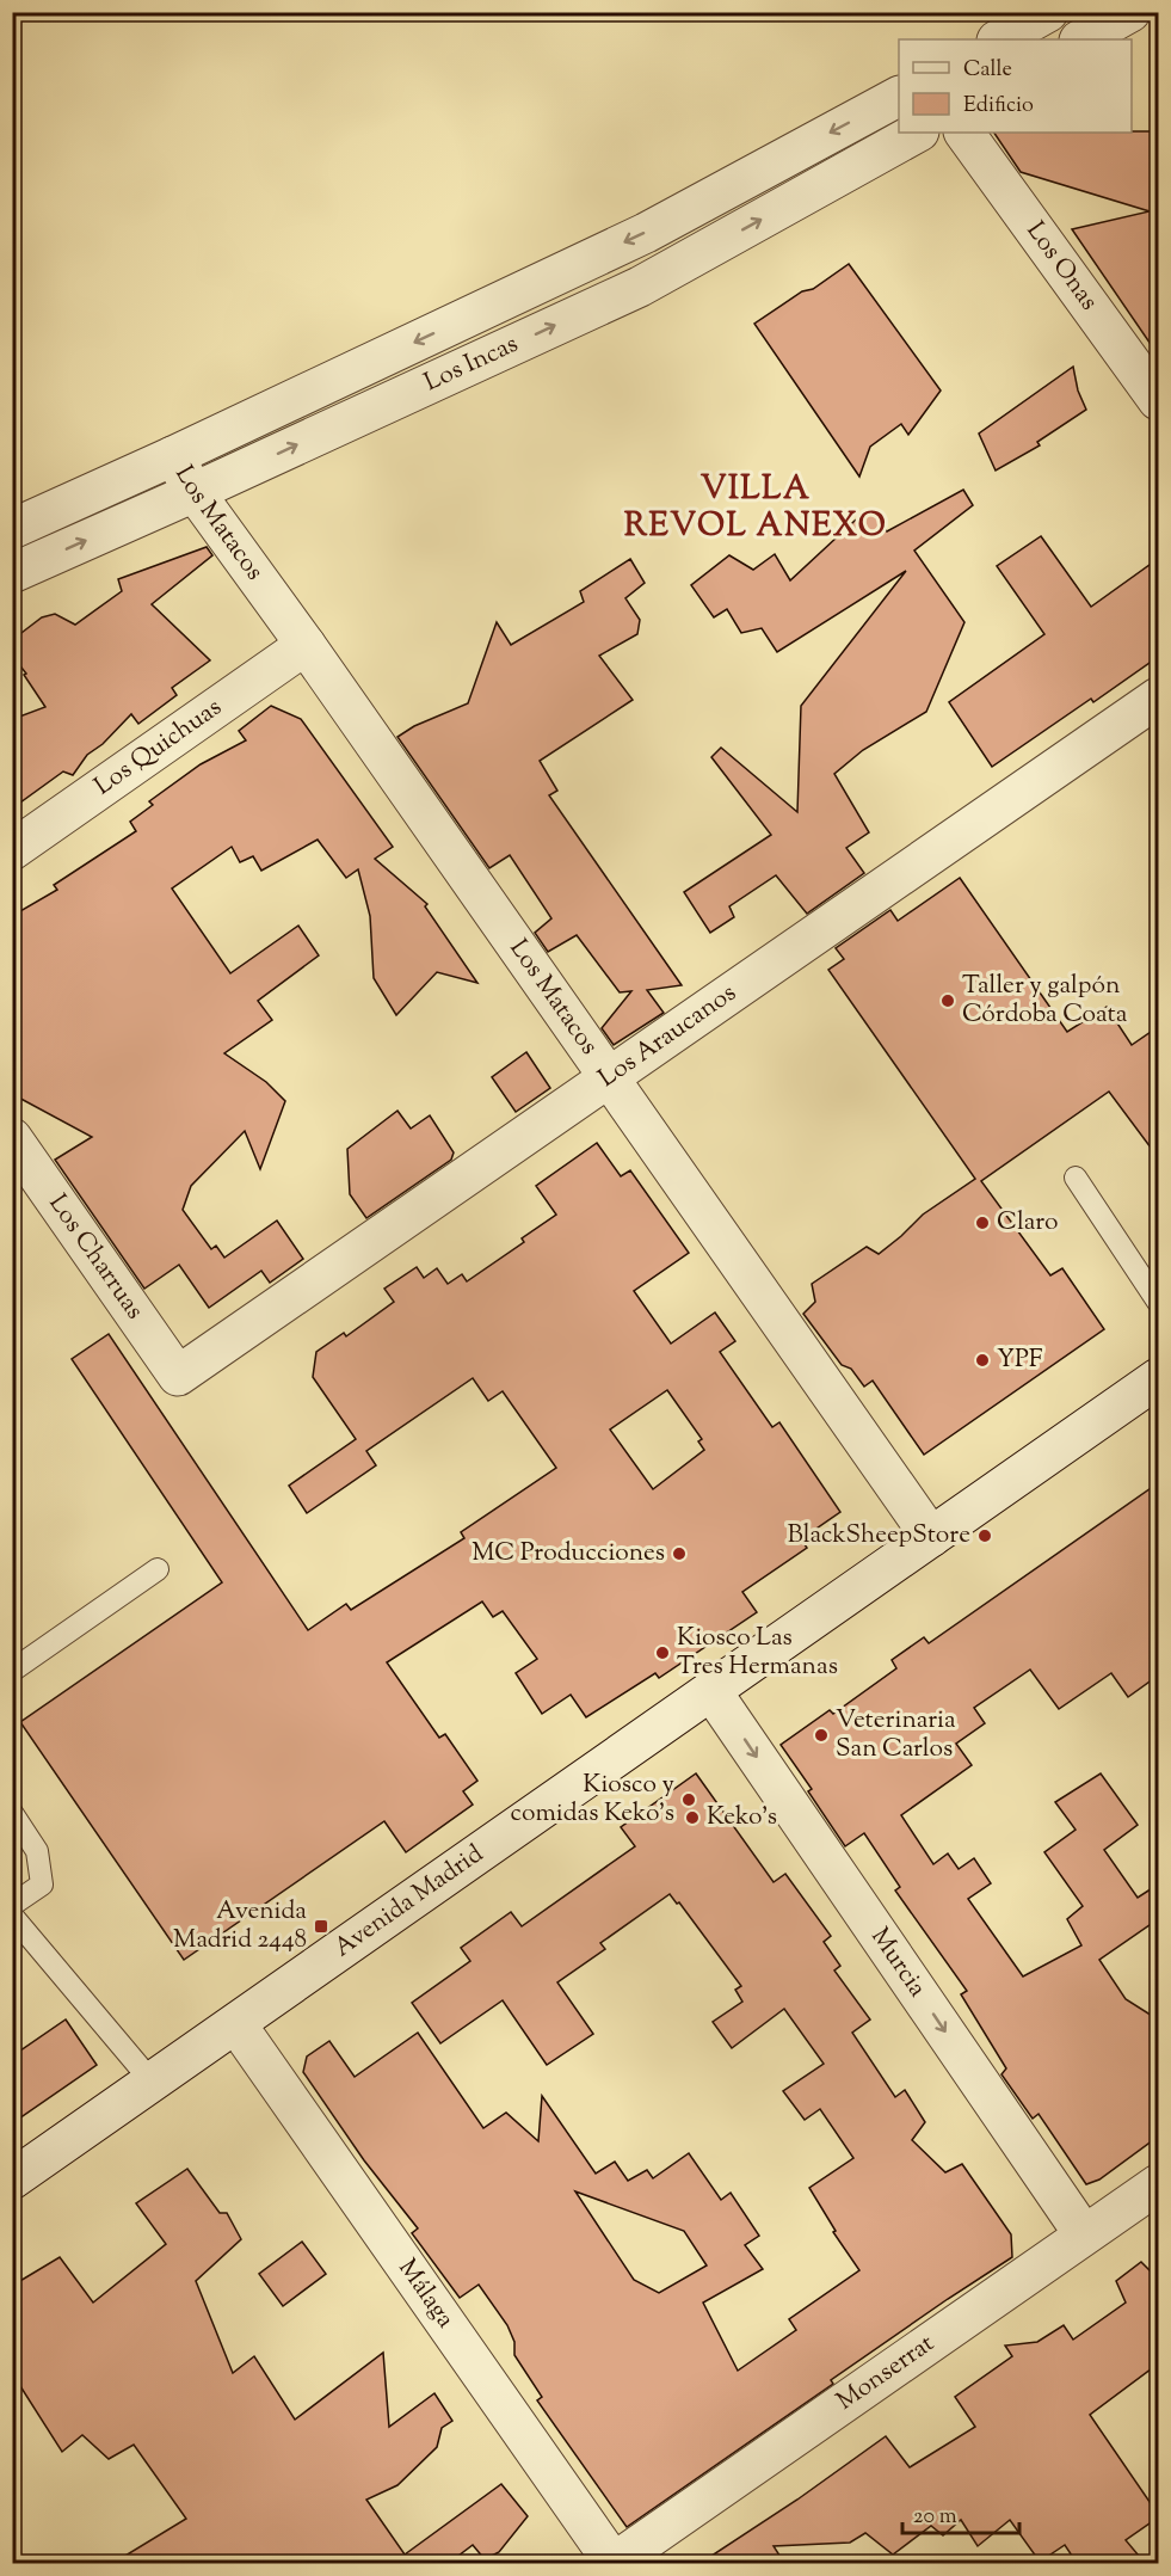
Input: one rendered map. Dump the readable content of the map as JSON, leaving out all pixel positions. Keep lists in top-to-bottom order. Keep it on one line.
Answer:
{"streets":{"street":["Los Onas","Los Incas","Los Matacos","Los Quichuas","Los Araucanos","Los Charruas","Avenida Madrid","Murcia","Málaga","Monserrat"]},"crossings":[["Los Incas","Los Matacos"],["Los Matacos","Los Quichuas"],["Los Matacos","Los Araucanos"],["Los Matacos","Avenida Madrid"],["Los Araucanos","Los Charruas"],["Avenida Madrid","Murcia"],["Avenida Madrid","Málaga"],["Murcia","Monserrat"],["Málaga","Monserrat"]],"one_way":["Murcia"],"districts":["VILLA REVOL ANEXO"],"places":{"other":["Taller y galpón Córdoba Coata","Claro","YPF","BlackSheepStore","MC Producciones","Kiosco Las Tres Hermanas","Veterinaria San Carlos","Kiosco y comidas Keko's","Keko's"],"transit":["Avenida Madrid 2448"]},"legend":["Calle","Edificio"],"scale_bar":"20 m"}
